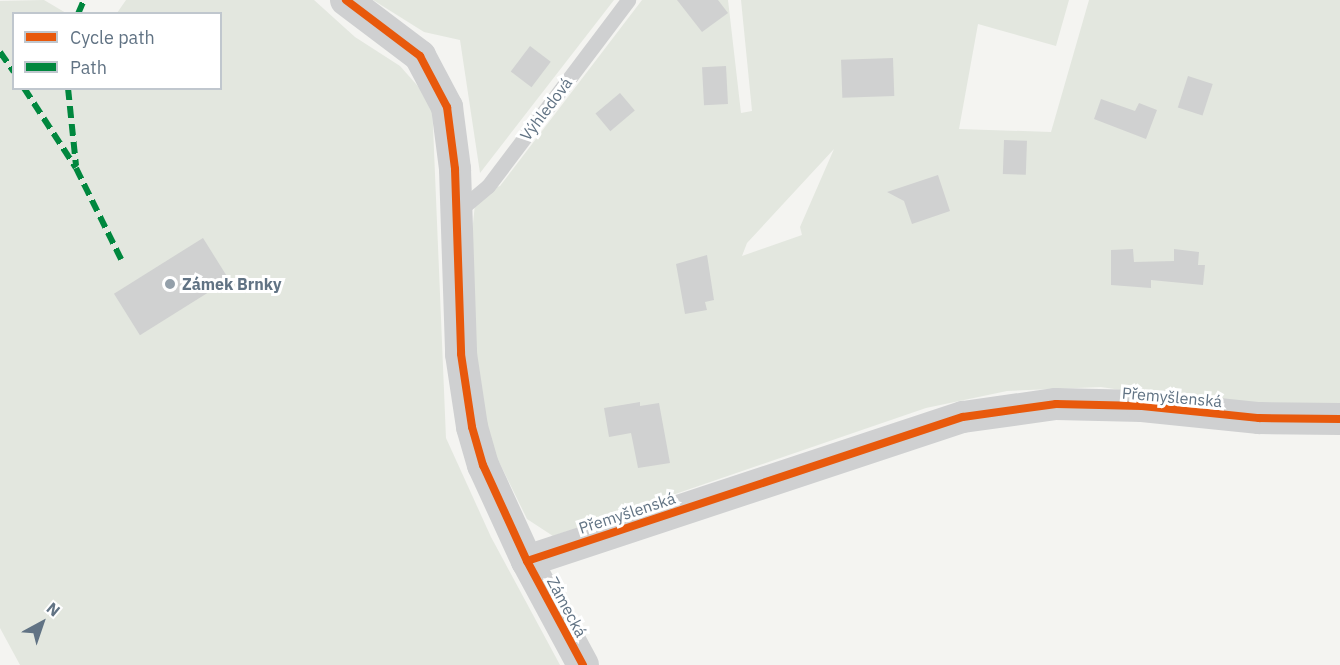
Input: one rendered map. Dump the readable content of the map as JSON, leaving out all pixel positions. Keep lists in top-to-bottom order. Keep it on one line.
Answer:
{"streets":{"street":["Přemyšlenská","Zámecká"],"lane":["Výhledová"]},"crossings":[["Přemyšlenská","Zámecká"]],"places":["Zámek Brnky"],"legend":["Cycle path","Path"],"north":"top right"}
